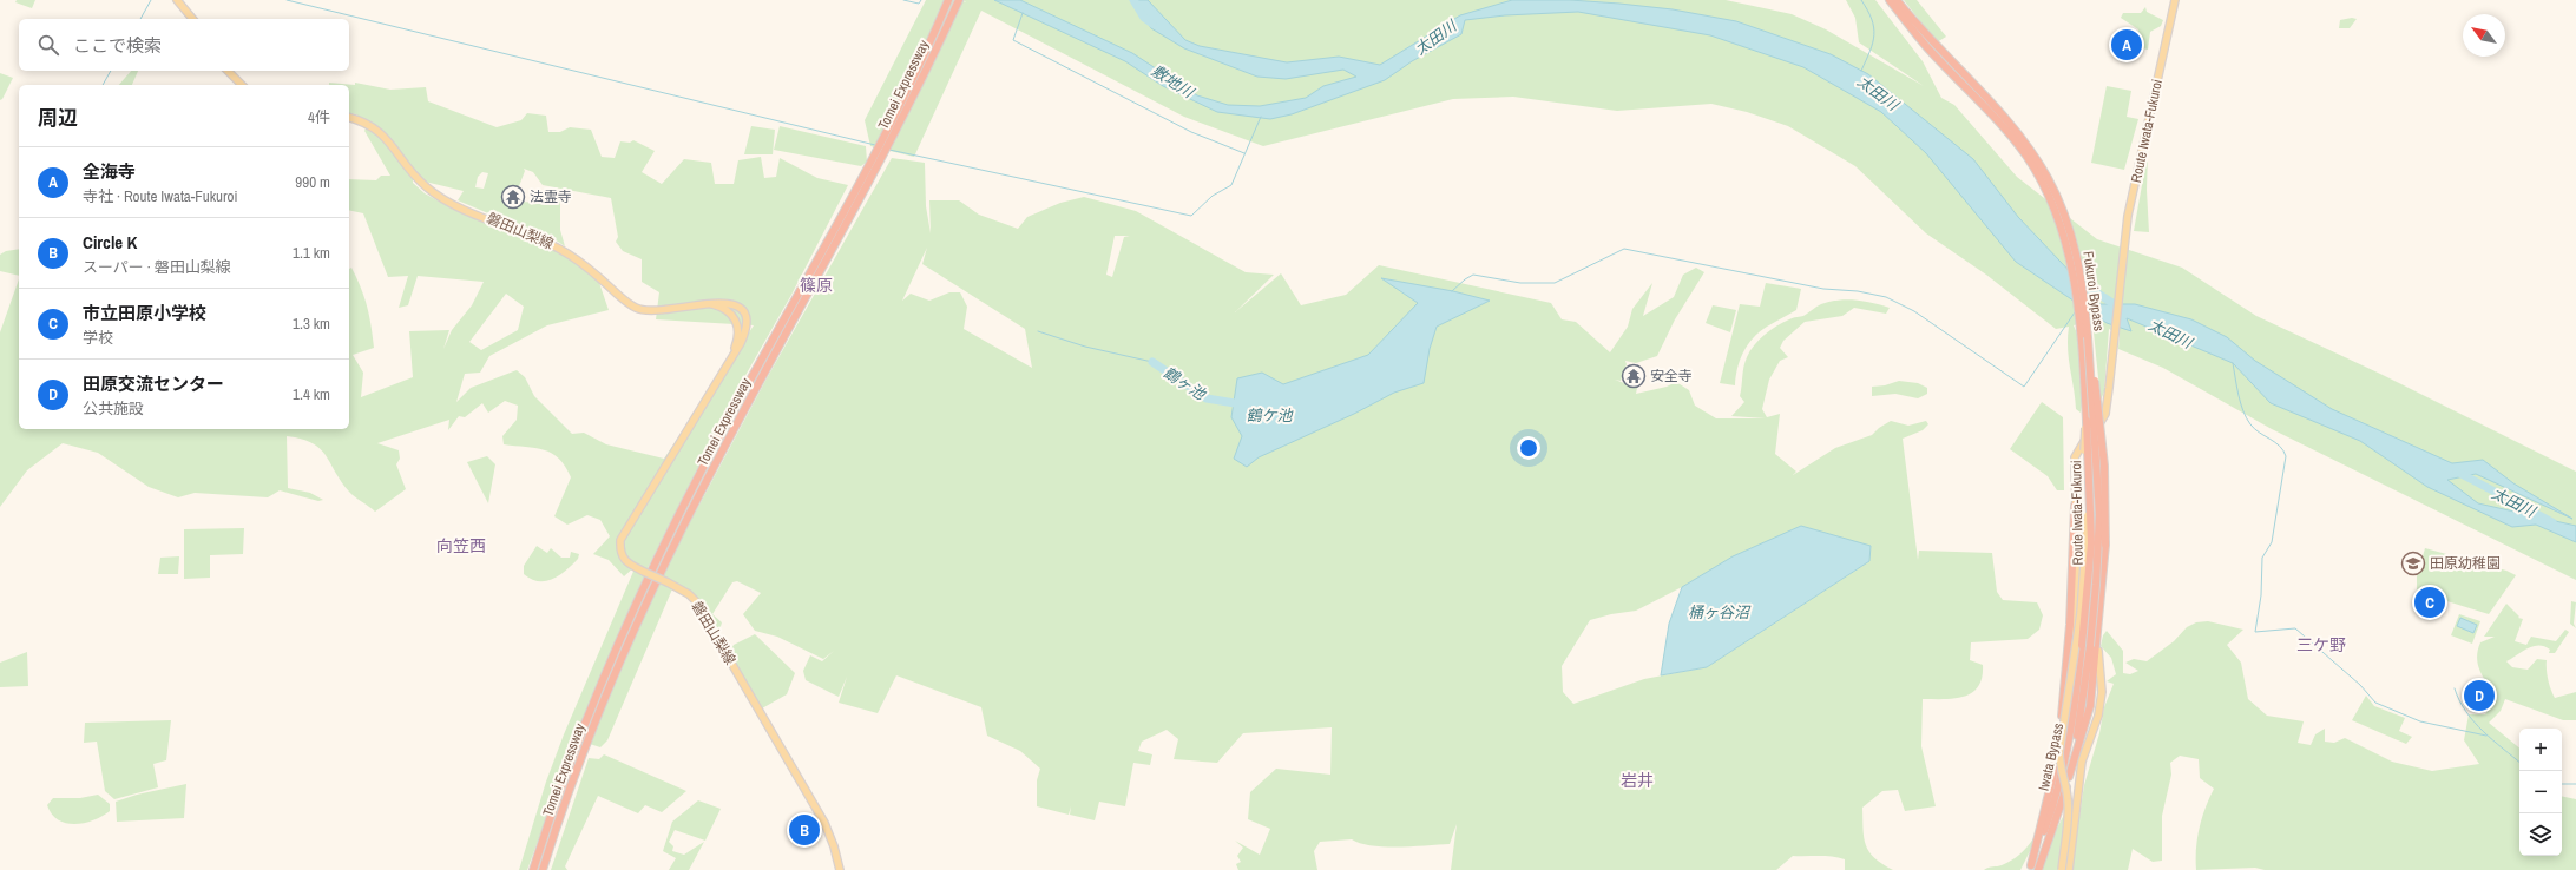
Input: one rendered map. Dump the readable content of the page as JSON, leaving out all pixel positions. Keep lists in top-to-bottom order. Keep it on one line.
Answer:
{"streets":{"highway":["Tomei Expressway","Fukuroi Bypass","Iwata Bypass"],"main road":["Route Iwata-Fukuroi","磐田山梨線"]},"crossings":[["Fukuroi Bypass","Iwata Bypass"]],"districts":["篠原","向笠西","三ケ野","岩井"],"water":["太田川","敷地川","鶴ヶ池","鶴ケ池","桶ヶ谷沼"],"places":{"temple":["法霊寺","安全寺"],"school or university":["田原幼稚園"]},"north":"top left","page":{"search":"ここで検索","pins":["A","C","D","B"],"heading":["周辺","4件"],"list":[{"mark":"A","name":"全海寺","note":"寺社 · Route Iwata-Fukuroi","value":"990 m"},{"mark":"B","name":"Circle K","note":"スーパー · 磐田山梨線","value":"1.1 km"},{"mark":"C","name":"市立田原小学校","note":"学校","value":"1.3 km"},{"mark":"D","name":"田原交流センター","note":"公共施設","value":"1.4 km"}],"map_buttons":["+","−"]}}
